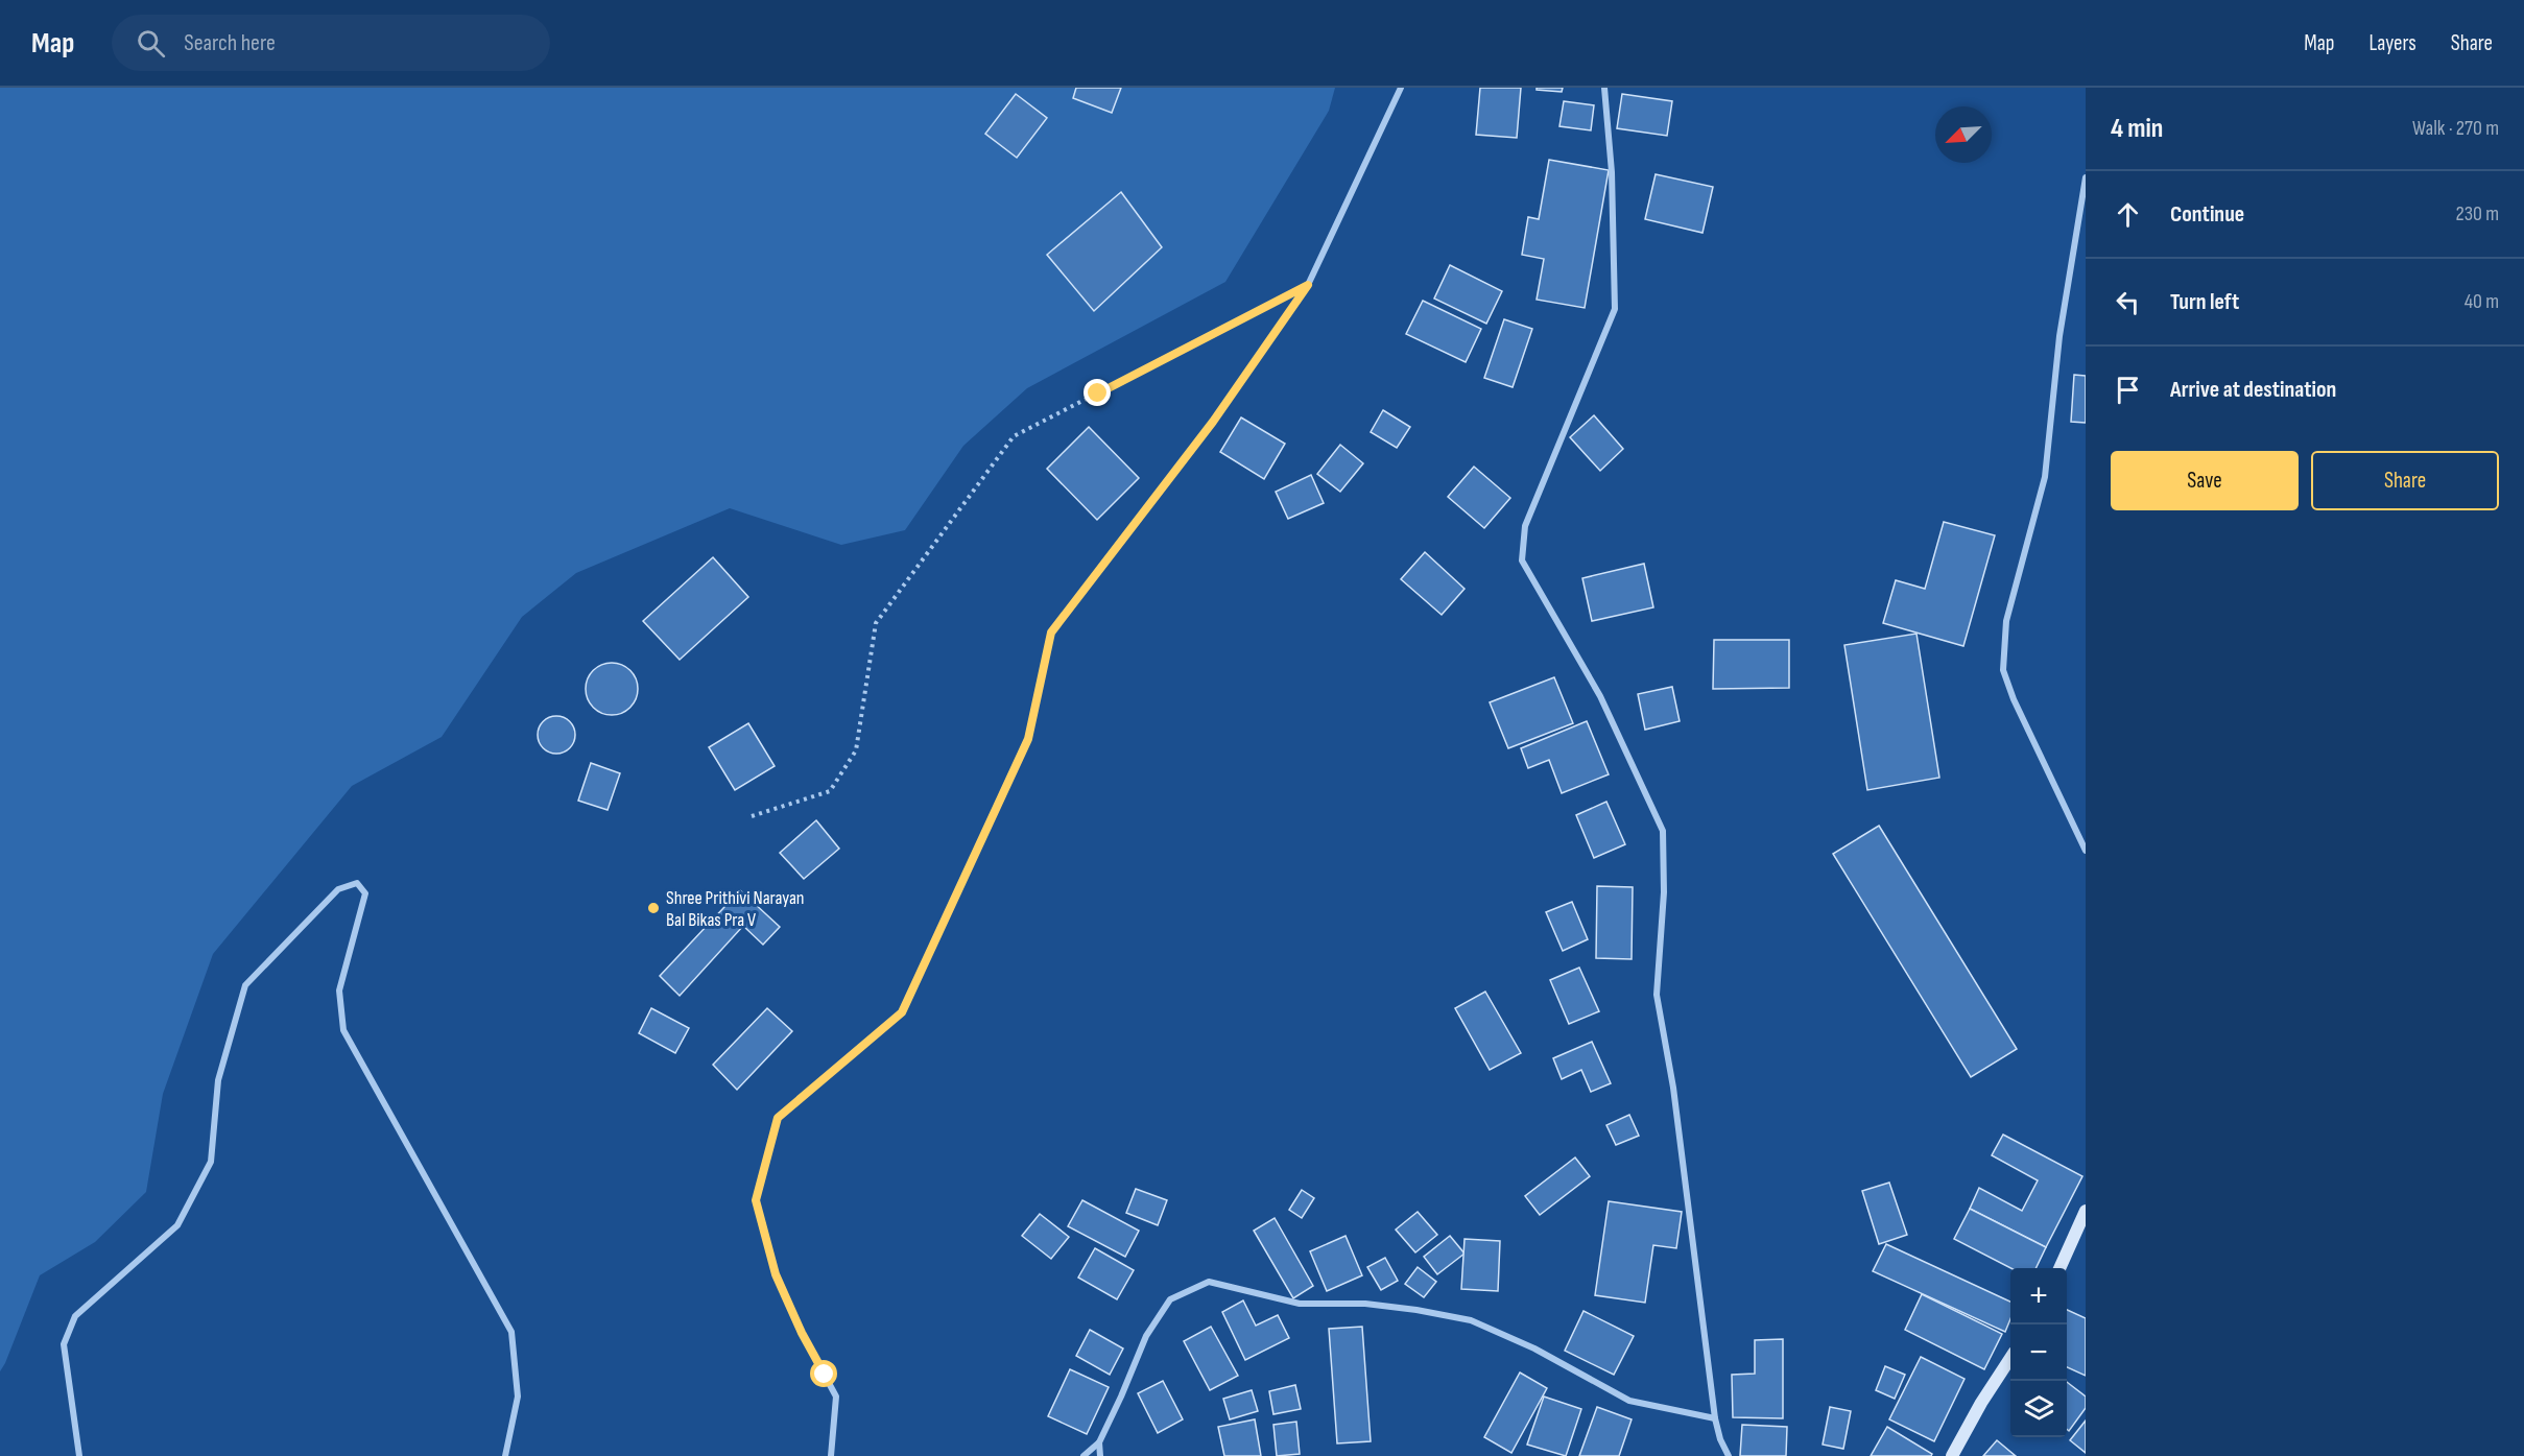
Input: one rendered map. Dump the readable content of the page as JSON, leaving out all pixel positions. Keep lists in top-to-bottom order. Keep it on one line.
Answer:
{"places":["Shree Prithivi Narayan Bal Bikas Pra V"],"north":"bottom left","page":{"header":"Map","search":"Search here","nav":["Map","Layers","Share"],"heading":["4 min","Walk · 270 m"],"list":[["Continue","230 m"],["Turn left","40 m"],"Arrive at destination"],"buttons":["Save","Share"],"map_buttons":["+","−"]}}
